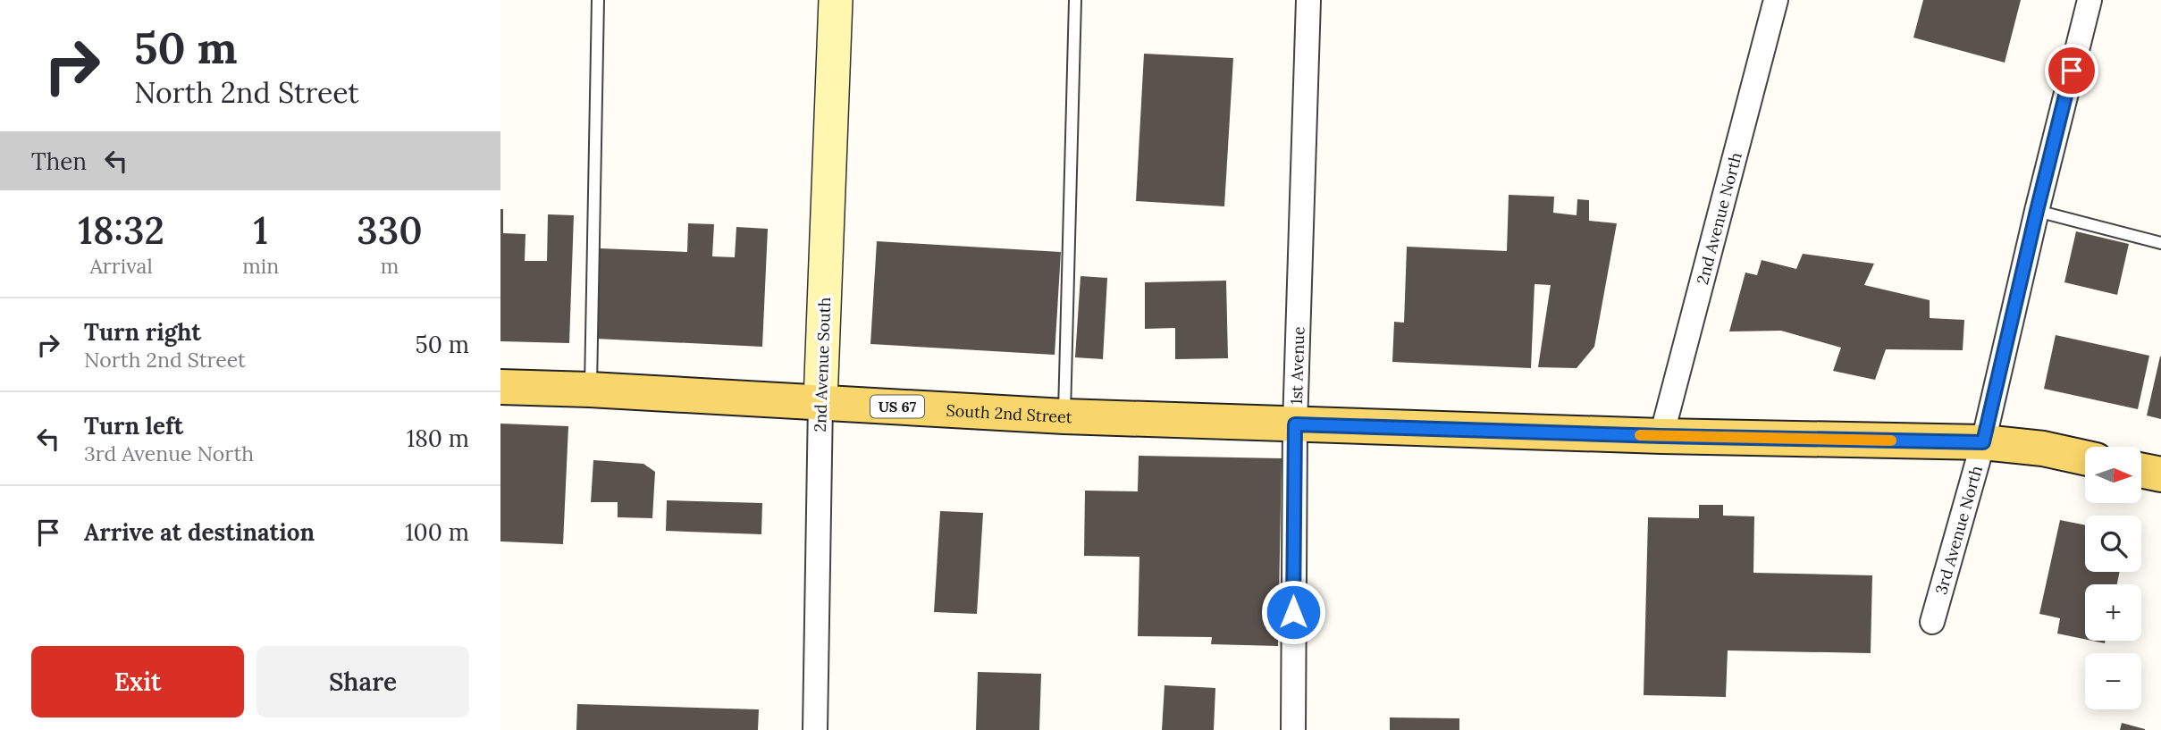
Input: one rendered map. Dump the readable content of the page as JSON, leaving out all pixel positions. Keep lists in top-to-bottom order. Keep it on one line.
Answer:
{"streets":{"main road":["US 67","South 2nd Street"],"street":["2nd Avenue North","2nd Avenue South","1st Avenue","3rd Avenue North"]},"crossings":[["2nd Avenue North","US 67"],["2nd Avenue South","South 2nd Street"],["1st Avenue","US 67"],["1st Avenue","South 2nd Street"],["US 67","South 2nd Street"],["US 67","3rd Avenue North"]],"north":"right","page":{"turn":["50 m","North 2nd Street"],"then":"Then","eta":["18:32","Arrival","1","min","330","m"],"list":[{"name":"Turn right","note":"North 2nd Street","value":"50 m"},{"name":"Turn left","note":"3rd Avenue North","value":"180 m"},{"name":"Arrive at destination","value":"100 m"}],"map_buttons":["+","−"],"buttons":["Exit","Share"]}}
